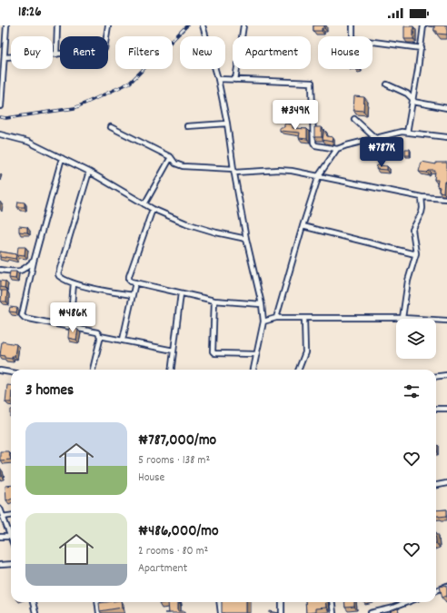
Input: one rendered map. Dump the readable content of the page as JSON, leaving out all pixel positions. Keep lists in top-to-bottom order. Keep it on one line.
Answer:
{"page":{"status":"18:26","chip":["Buy","Rent","Filters","New","Apartment","House"],"price":["₦349K","₦787K","₦486K"],"heading":"3 homes","list":[{"name":"₦787,000/mo","note":"5 rooms · 138 m² · House"},{"name":"₦486,000/mo","note":"2 rooms · 80 m² · Apartment"}]}}
